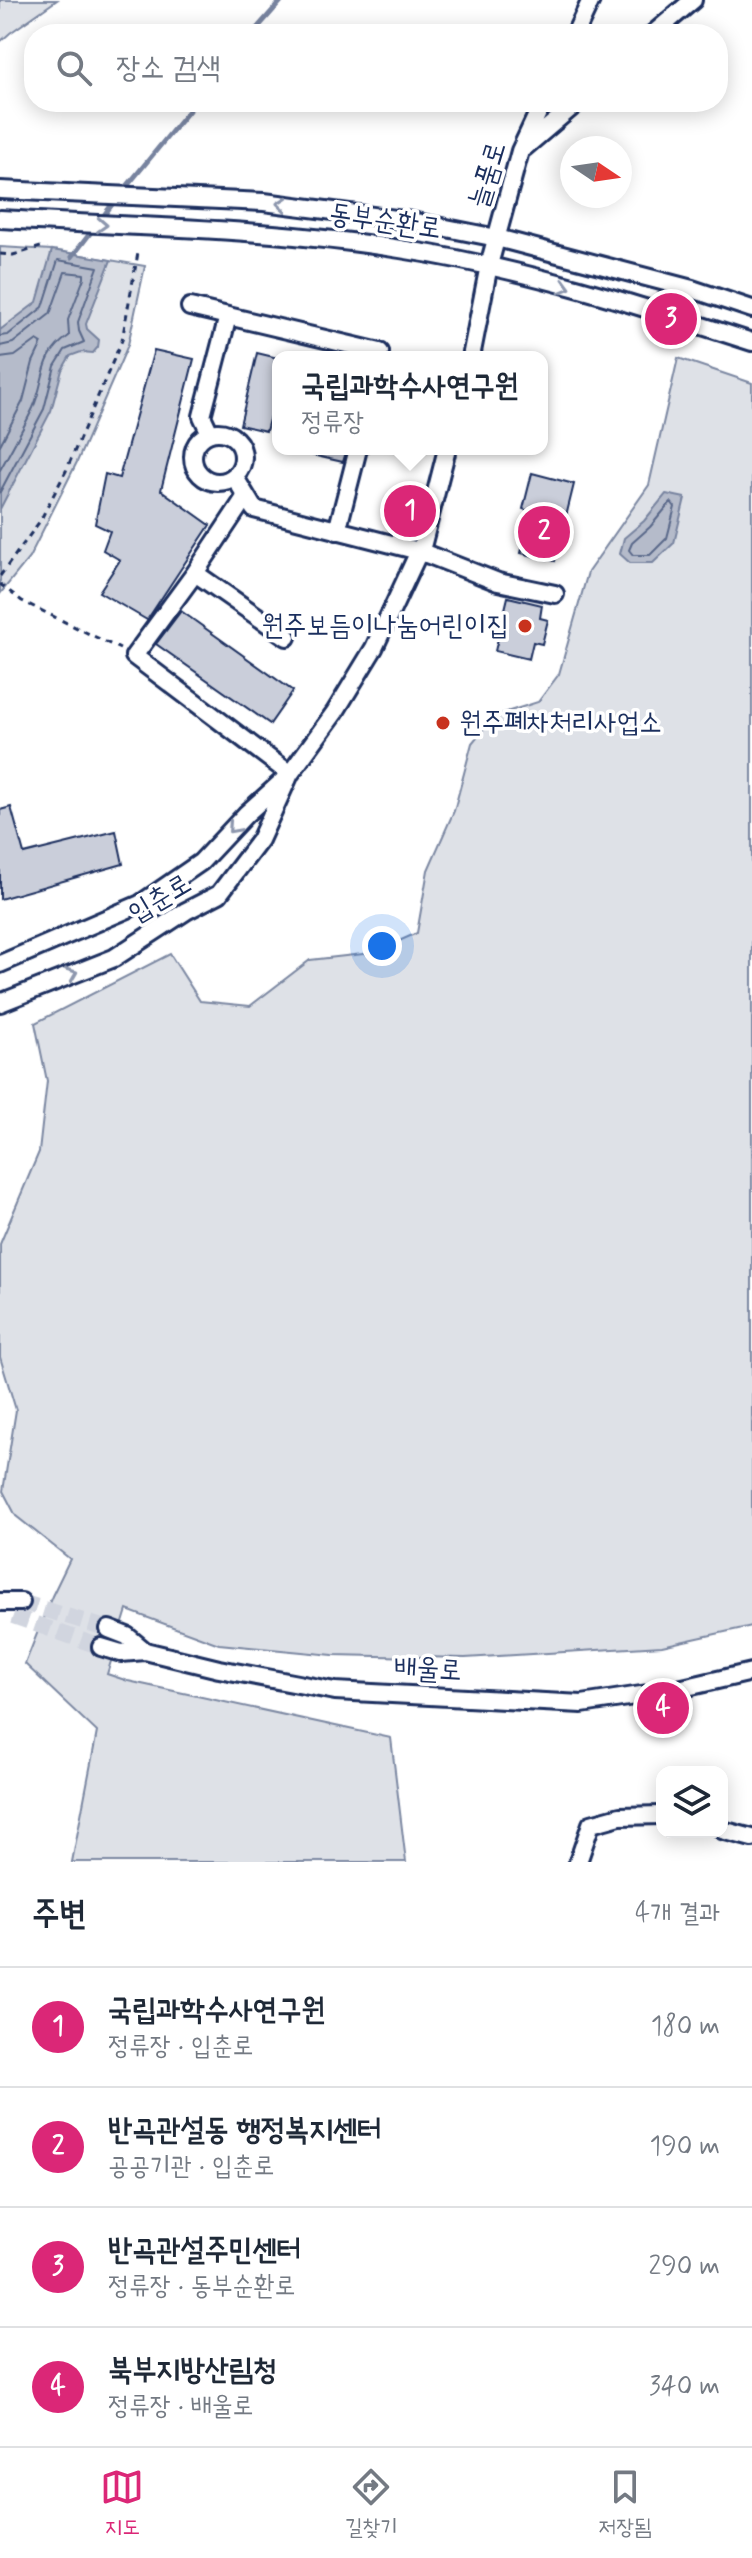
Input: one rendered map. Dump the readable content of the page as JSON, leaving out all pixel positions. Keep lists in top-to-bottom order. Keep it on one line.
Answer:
{"streets":{"street":["늘품로","동부순환로","입춘로","배울로"]},"crossings":[["늘품로","동부순환로"]],"places":["원주보듬이나눔어린이집","원주폐차처리사업소"],"north":"right","page":{"search":"장소 검색","pins":["3","1","2","4"],"popup":["국립과학수사연구원","정류장"],"heading":["주변","4개 결과"],"list":[{"mark":"1","name":"국립과학수사연구원","note":"정류장 · 입춘로","value":"180 m"},{"mark":"2","name":"반곡관설동 행정복지센터","note":"공공기관 · 입춘로","value":"190 m"},{"mark":"3","name":"반곡관설주민센터","note":"정류장 · 동부순환로","value":"290 m"},{"mark":"4","name":"북부지방산림청","note":"정류장 · 배울로","value":"340 m"}],"nav":["지도","길찾기","저장됨"]}}
